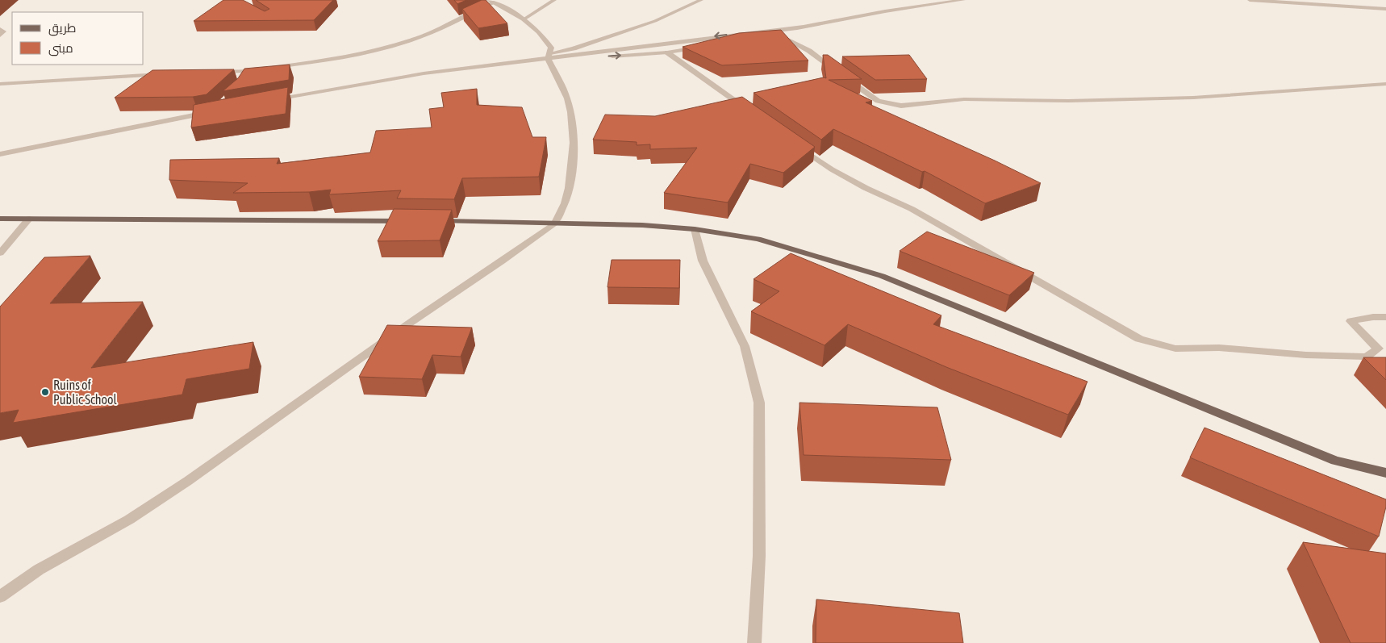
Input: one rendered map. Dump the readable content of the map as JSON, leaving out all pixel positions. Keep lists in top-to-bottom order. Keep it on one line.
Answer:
{"places":["Ruins of Public School"],"legend":["طريق","مبنى"]}
